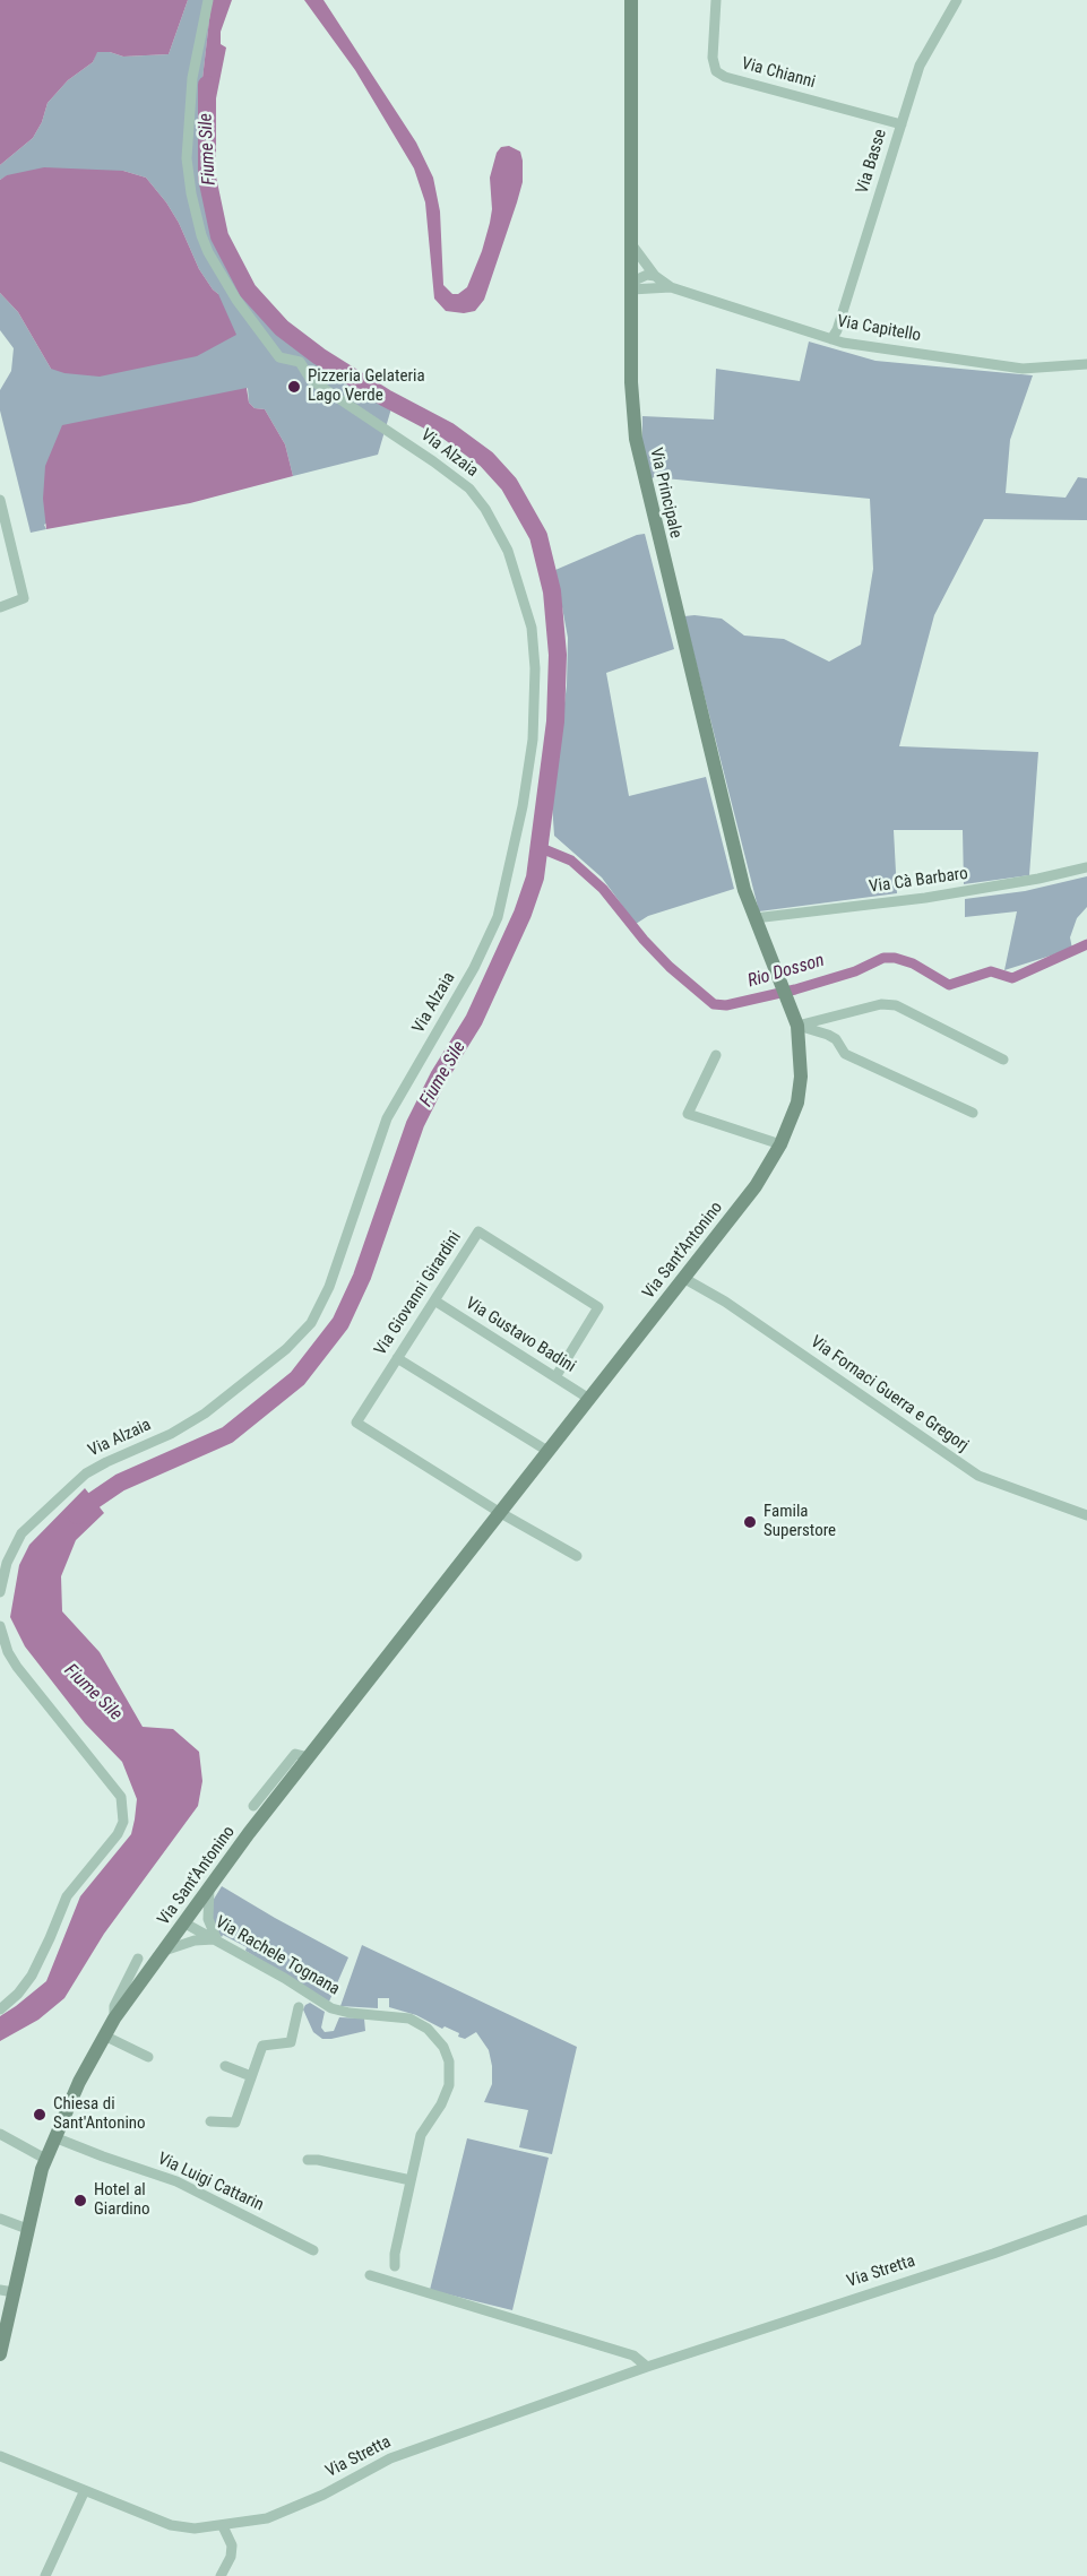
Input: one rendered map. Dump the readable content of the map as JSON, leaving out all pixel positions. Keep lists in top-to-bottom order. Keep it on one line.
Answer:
{"streets":{"main road":["Via Principale","Via Sant'Antonino"],"street":["Via Chianni","Via Basse","Via Capitello","Via Alzaia","Via Cà Barbaro","Via Giovanni Girardini","Via Gustavo Badini","Via Fornaci Guerra e Gregorj","Via Rachele Tognana","Via Luigi Cattarin","Via Stretta"]},"crossings":[["Via Chianni","Via Basse"],["Via Basse","Via Capitello"],["Via Capitello","Via Principale"],["Via Principale","Via Cà Barbaro"],["Via Principale","Via Sant'Antonino"],["Via Sant'Antonino","Via Giovanni Girardini"],["Via Sant'Antonino","Via Gustavo Badini"],["Via Sant'Antonino","Via Fornaci Guerra e Gregorj"],["Via Sant'Antonino","Via Rachele Tognana"],["Via Sant'Antonino","Via Luigi Cattarin"],["Via Giovanni Girardini","Via Gustavo Badini"]],"water":["Fiume Sile","Rio Dosson"],"places":["Pizzeria Gelateria Lago Verde","Famila Superstore","Chiesa di Sant'Antonino","Hotel al Giardino"]}
